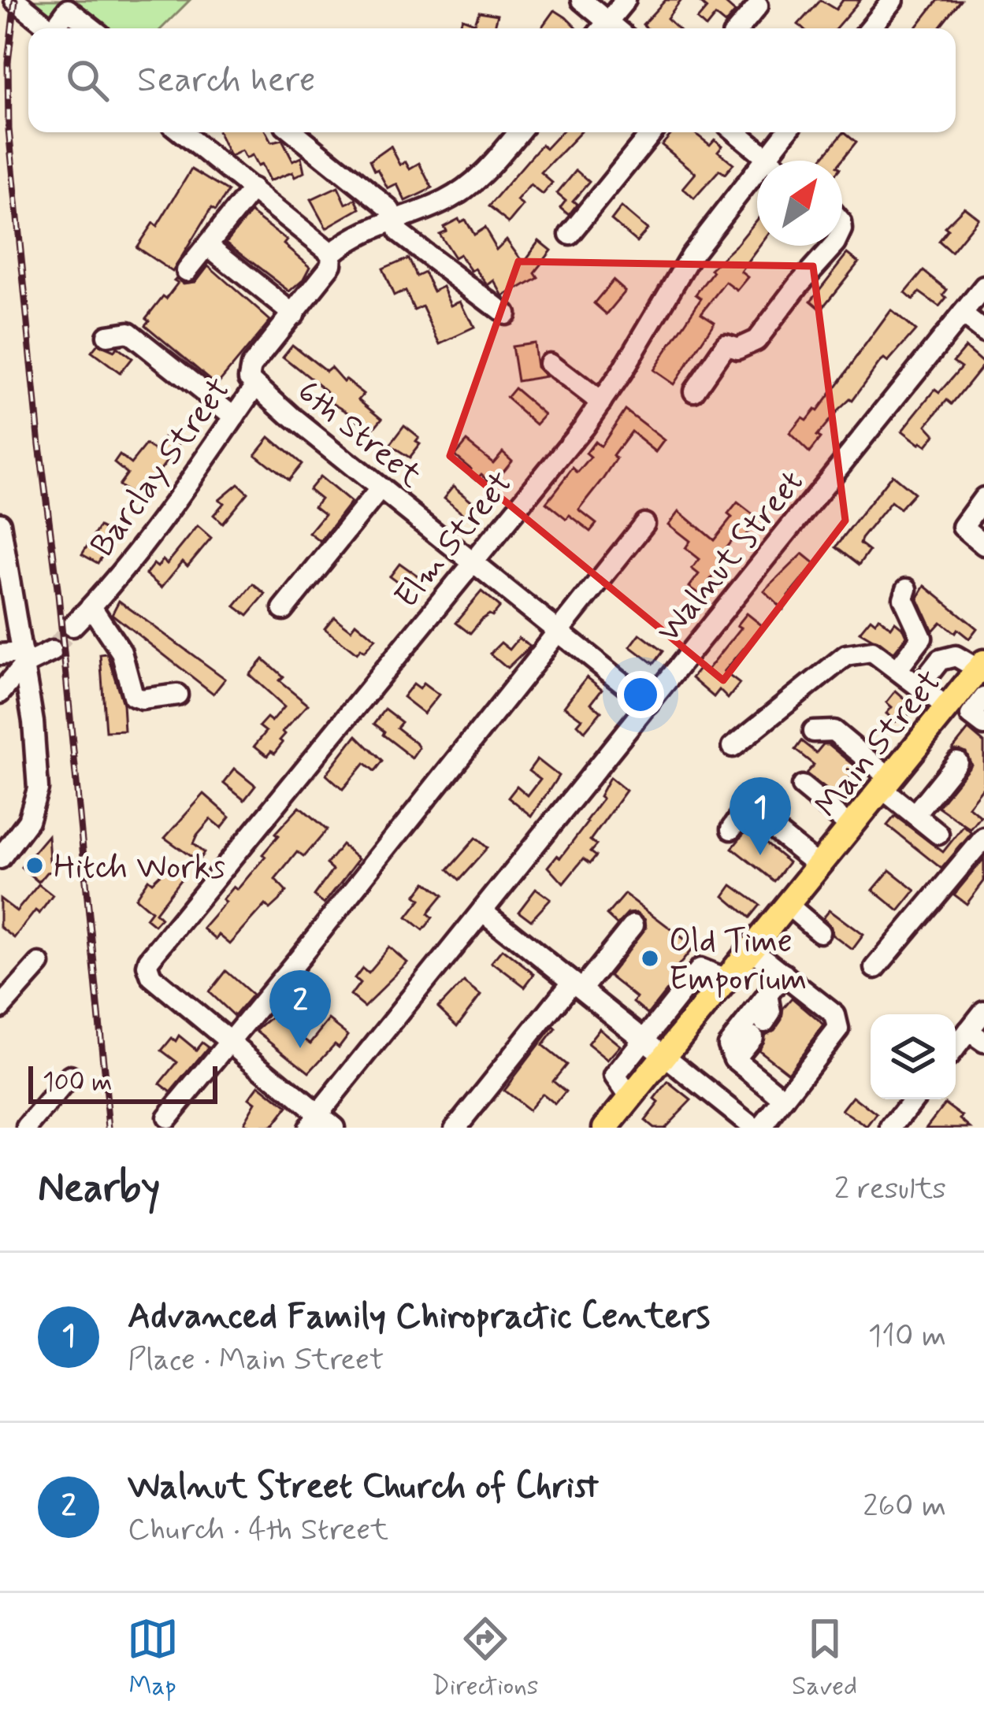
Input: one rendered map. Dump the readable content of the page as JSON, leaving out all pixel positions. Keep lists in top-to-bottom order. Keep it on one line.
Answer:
{"streets":{"main road":["Main Street"],"street":["6th Street","Barclay Street","Elm Street","Walnut Street"]},"crossings":[["6th Street","Barclay Street"],["6th Street","Elm Street"],["6th Street","Walnut Street"]],"places":["Hitch Works","Old Time Emporium"],"scale_bar":"100 m","north":"top right","page":{"search":"Search here","pins":["1","2"],"scale":"100 m","heading":["Nearby","2 results"],"list":[{"mark":"1","name":"Advanced Family Chiropractic Centers","note":"Place · Main Street","value":"110 m"},{"mark":"2","name":"Walnut Street Church of Christ","note":"Church · 4th Street","value":"260 m"}],"nav":["Map","Directions","Saved"]}}
